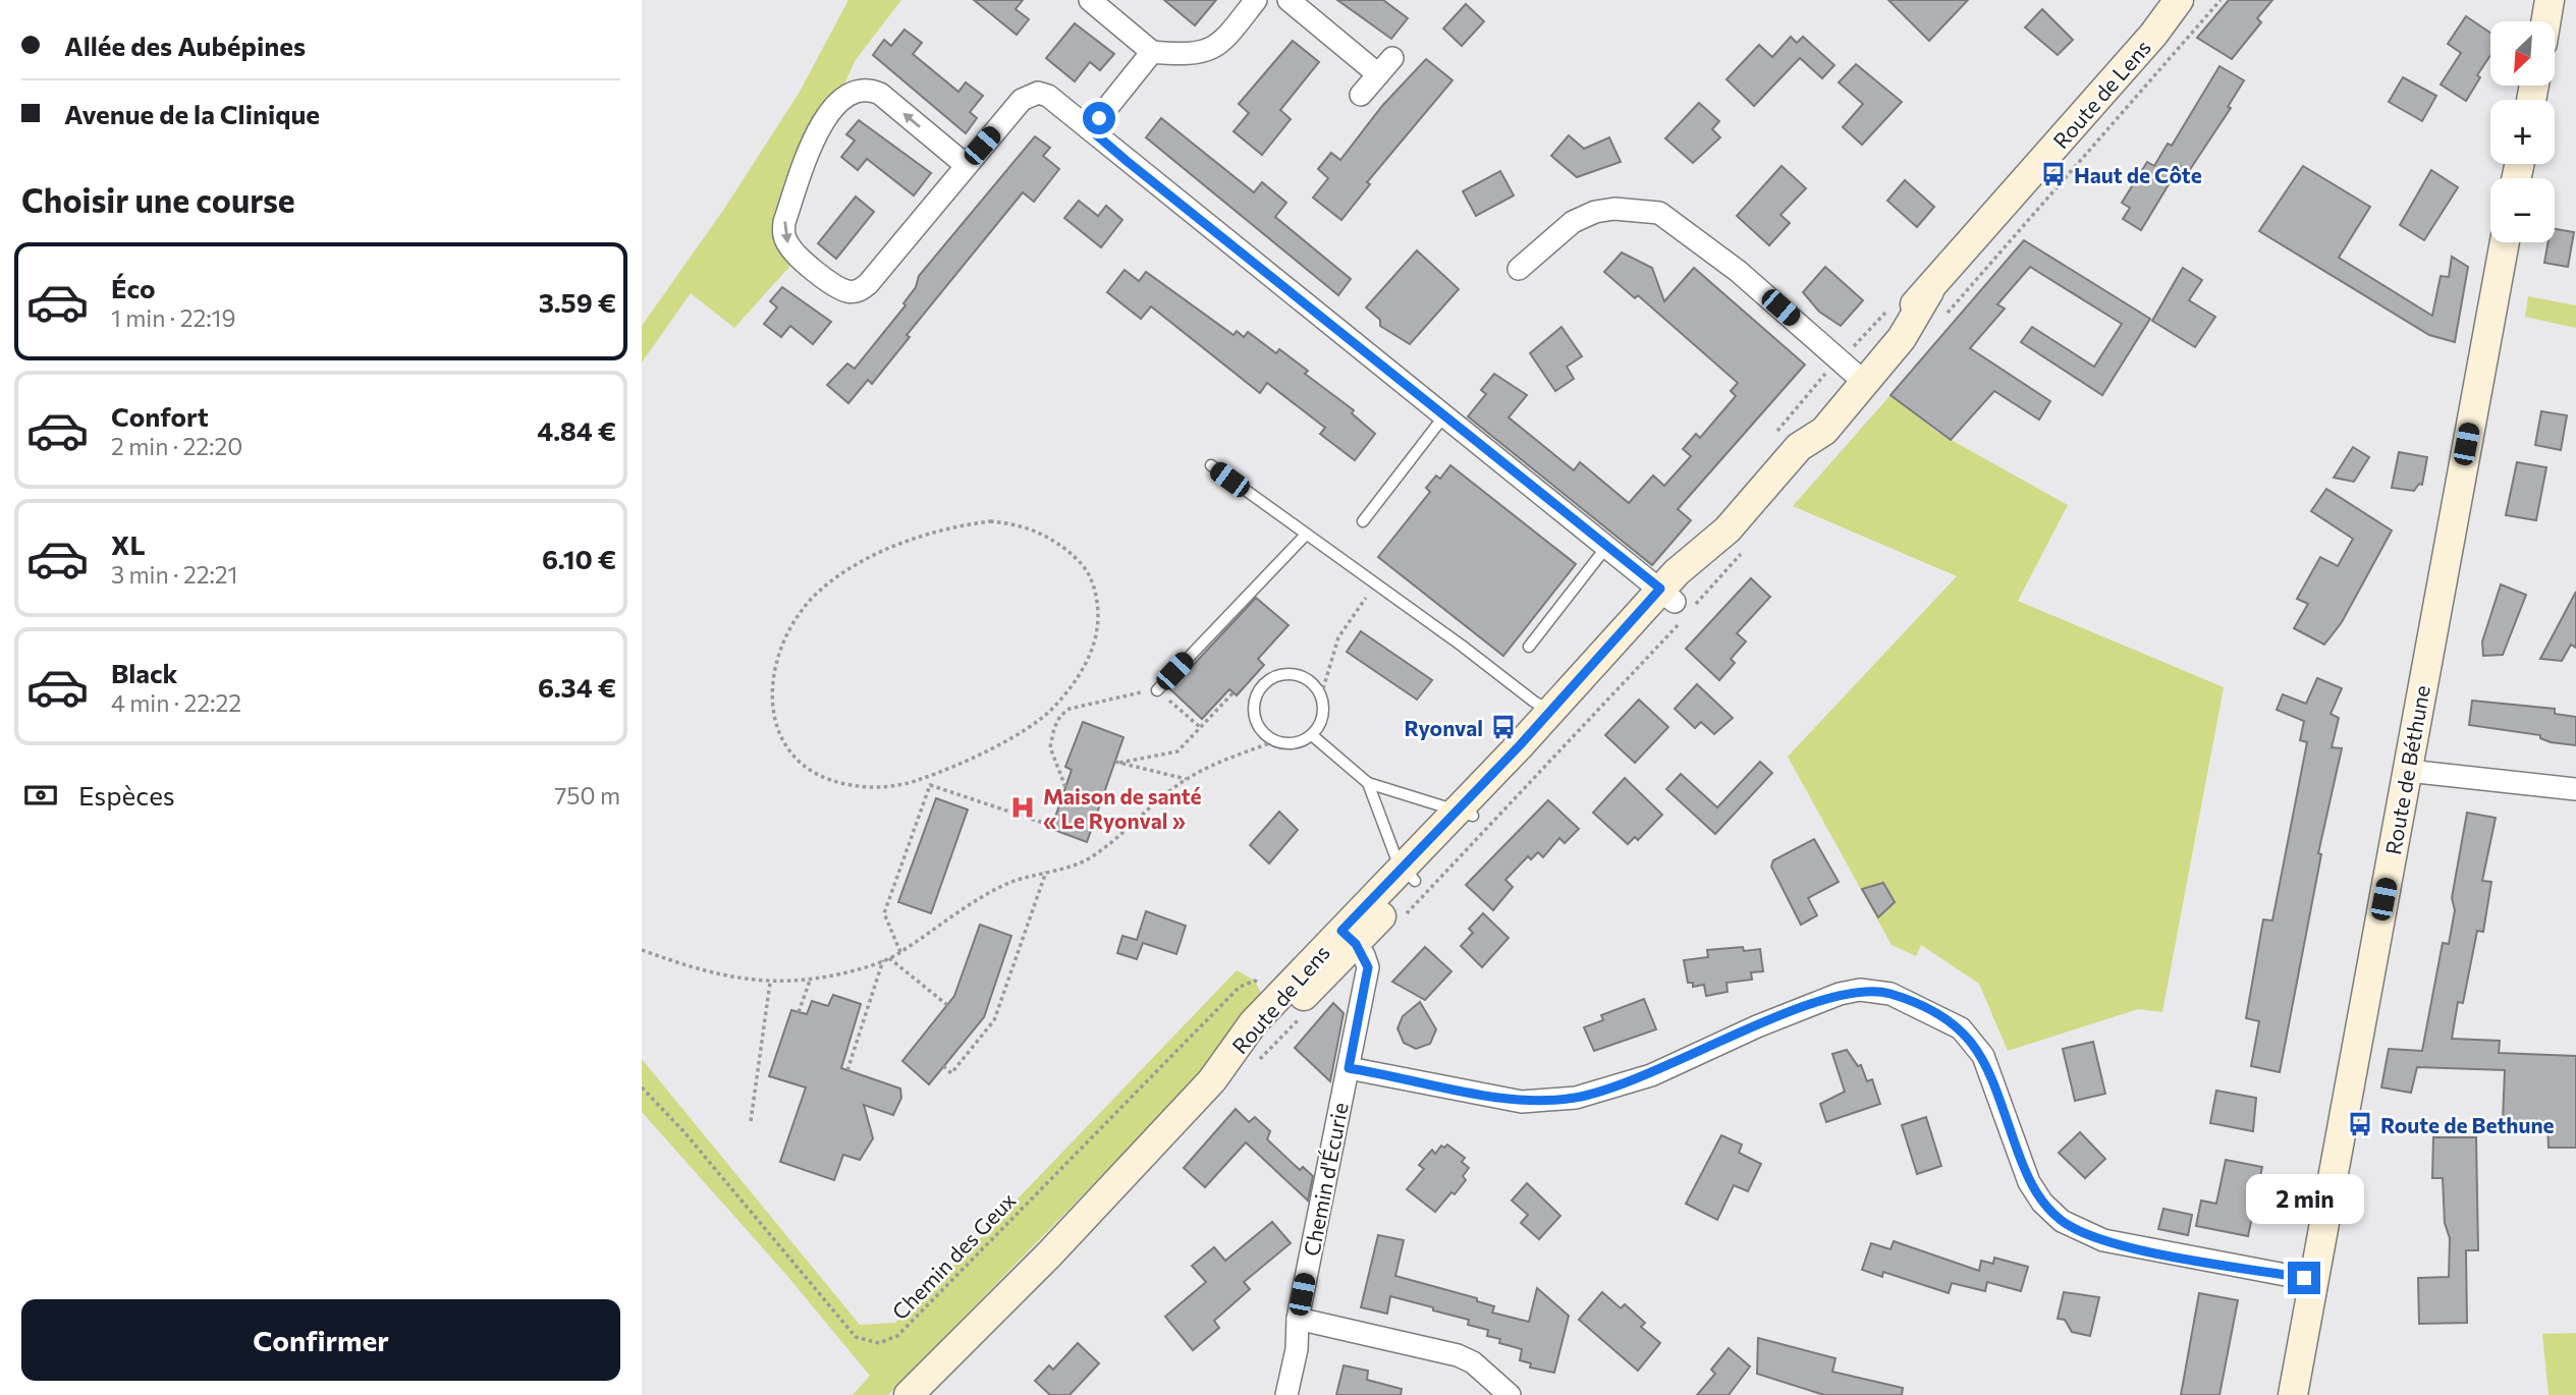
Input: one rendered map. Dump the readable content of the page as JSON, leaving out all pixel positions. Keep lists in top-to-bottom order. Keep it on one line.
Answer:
{"streets":{"main road":["Route de Lens","Route de Béthune"],"street":["Chemin d'Écurie"],"path":["Chemin des Geux"]},"crossings":[["Route de Lens","Chemin d'Écurie"],["Route de Lens","Chemin des Geux"]],"places":{"bus stop":["Haut de Côte","Ryonval","Route de Bethune"],"hospital":["Maison de santé « Le Ryonval »"]},"north":"bottom left","page":{"banner":["Allée des Aubépines","Avenue de la Clinique"],"map_buttons":["+","−"],"heading":"Choisir une course","list":[{"name":"Éco","note":"1 min · 22:19","value":"3.59 €"},{"name":"Confort","note":"2 min · 22:20","value":"4.84 €"},{"name":"XL","note":"3 min · 22:21","value":"6.10 €"},{"name":"Black","note":"4 min · 22:22","value":"6.34 €"}],"pay":["Espèces","750 m"],"bubble":"2 min","buttons":"Confirmer"}}
